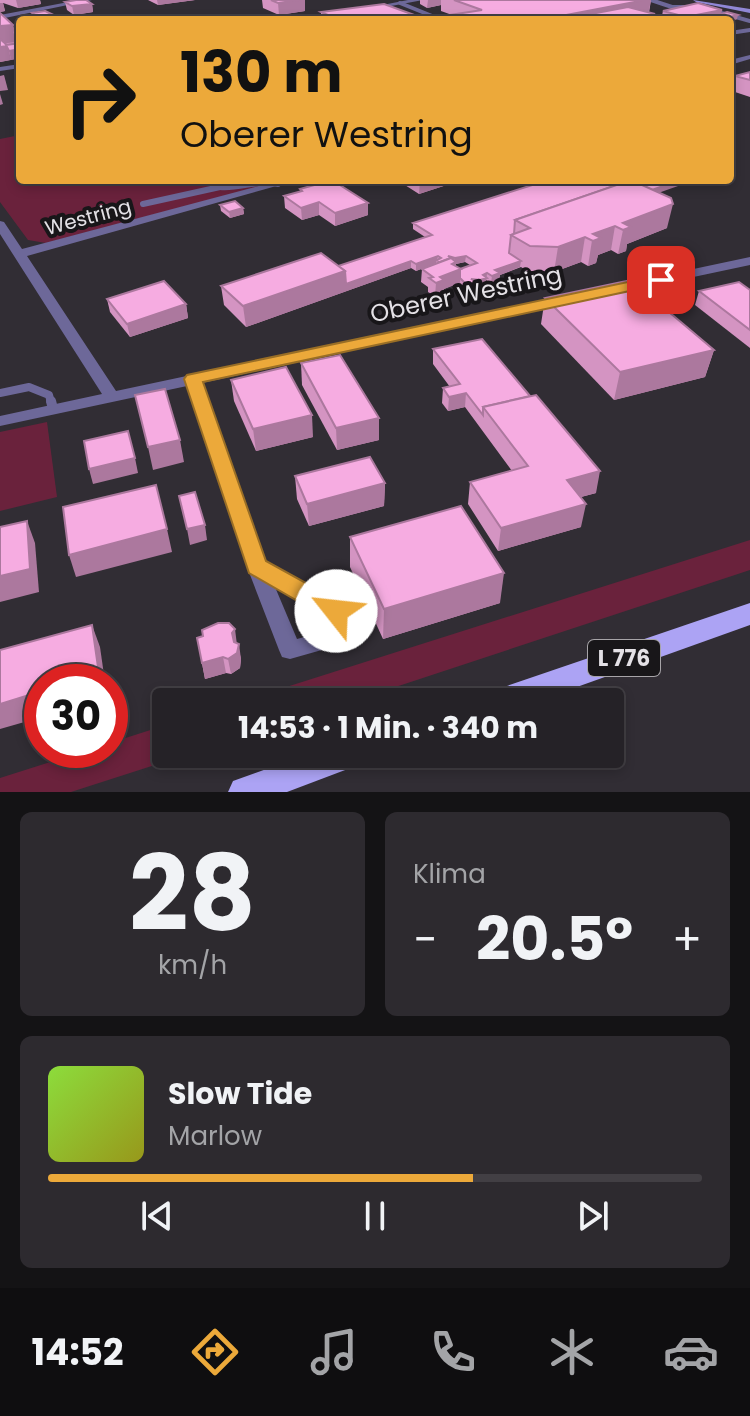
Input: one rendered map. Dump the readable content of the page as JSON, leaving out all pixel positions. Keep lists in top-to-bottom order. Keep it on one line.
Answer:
{"streets":{"main road":["L 776"],"street":["Westring","Oberer Westring"]},"page":{"turn":["130 m","Oberer Westring"],"limit":"30","trip":"14:53 · 1 Min. · 340 m","tile":[["28","km/h"],"Klima"],"heat":["−","20.5°","+"],"song":["Slow Tide","Marlow"],"tabs":"14:52"}}
